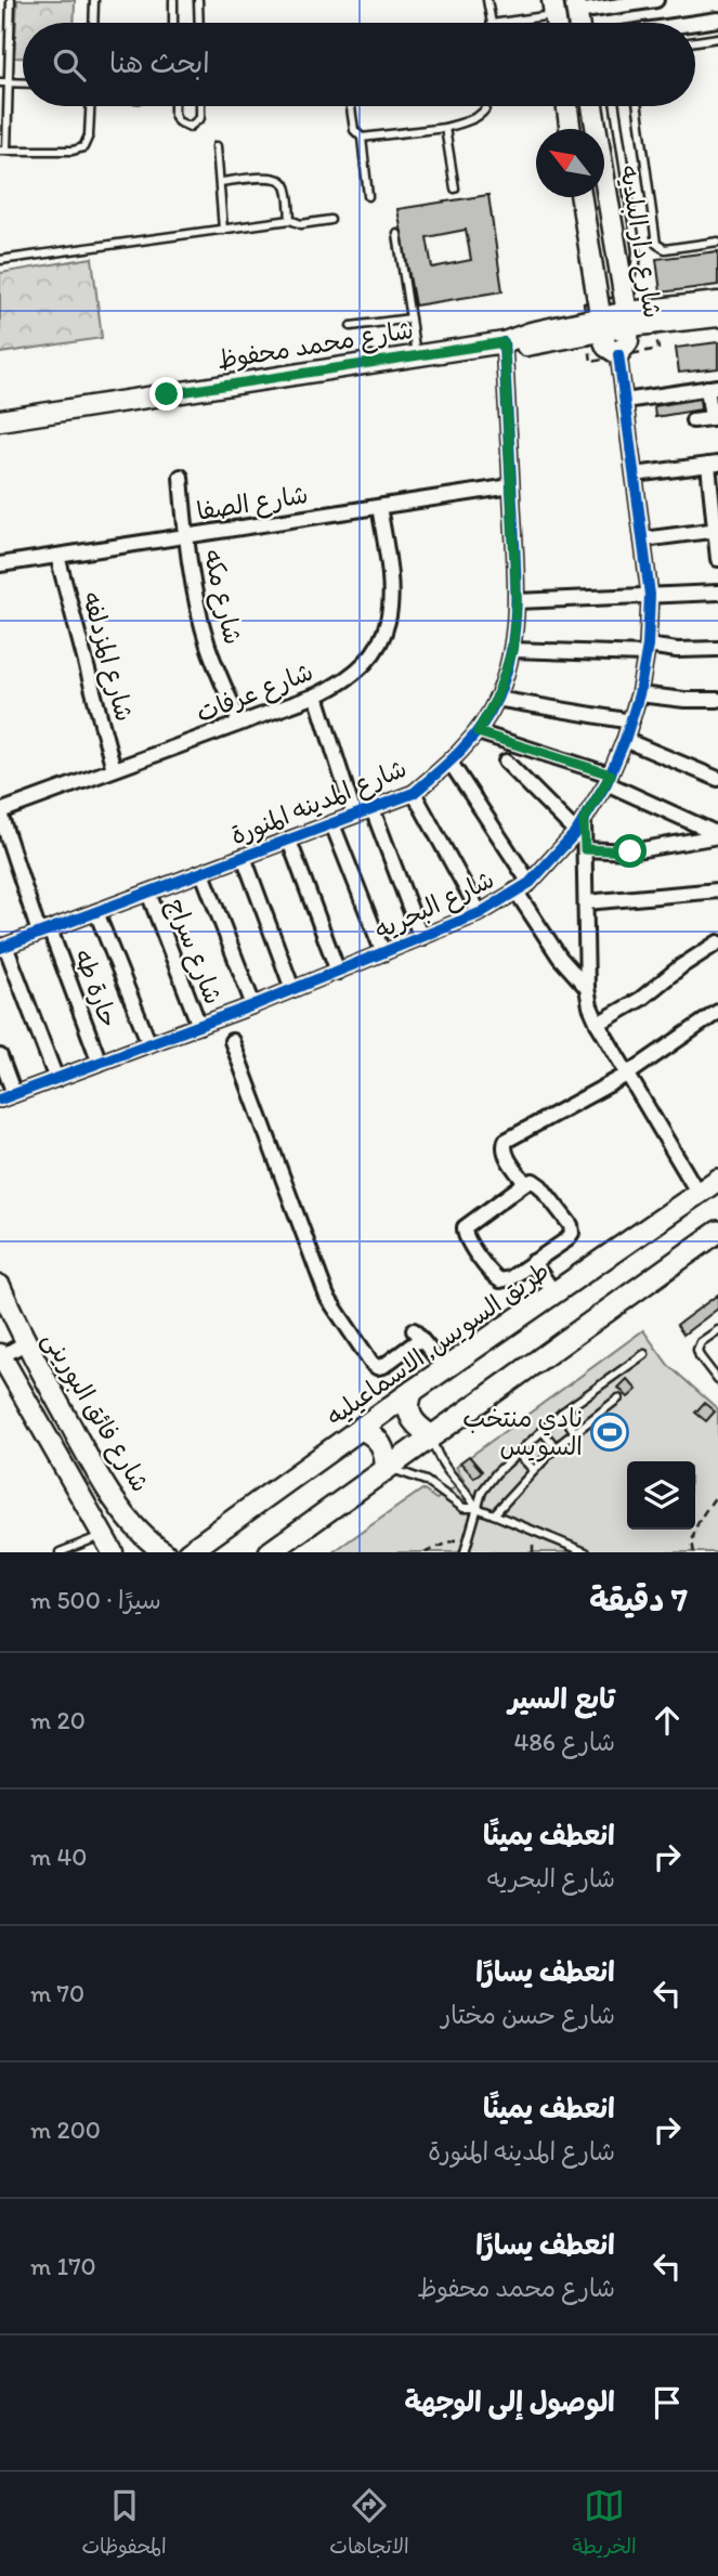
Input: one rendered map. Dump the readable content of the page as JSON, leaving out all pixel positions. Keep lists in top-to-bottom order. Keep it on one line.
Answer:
{"streets":{"main road":["طريق السويس, الاسماعيليه"],"street":["شارع دار البلديه","شارع محمد محفوظ","شارع الصفا","شارع مكه","شارع المزدلفه","شارع عرفات","شارع المدينه المنورة","شارع البحريه","شارع سراج","حارة طه","شارع فائق البورينى"]},"crossings":[["شارع دار البلديه","شارع محمد محفوظ"],["شارع دار البلديه","شارع البحريه"],["شارع محمد محفوظ","شارع المدينه المنورة"],["شارع الصفا","شارع مكه"],["شارع الصفا","شارع المزدلفه"],["شارع الصفا","شارع عرفات"],["شارع الصفا","شارع المدينه المنورة"],["شارع مكه","شارع عرفات"],["شارع المزدلفه","شارع عرفات"],["شارع عرفات","حارة طه"],["شارع المدينه المنورة","شارع سراج"],["شارع المدينه المنورة","حارة طه"],["شارع البحريه","شارع سراج"],["شارع البحريه","حارة طه"]],"places":{"sports":["نادي منتخب السويس"]},"north":"top left","page":{"search":"ابحث هنا","heading":["7 دقيقة","سيرًا · 500 m"],"list":[["تابع السير","شارع 486","20 m"],["انعطف يمينًا","شارع البحريه","40 m"],["انعطف يسارًا","شارع حسن مختار","70 m"],["انعطف يمينًا","شارع المدينه المنورة","200 m"],["انعطف يسارًا","شارع محمد محفوظ","170 m"],"الوصول إلى الوجهة"],"nav":["الخريطة","الاتجاهات","المحفوظات"]}}
